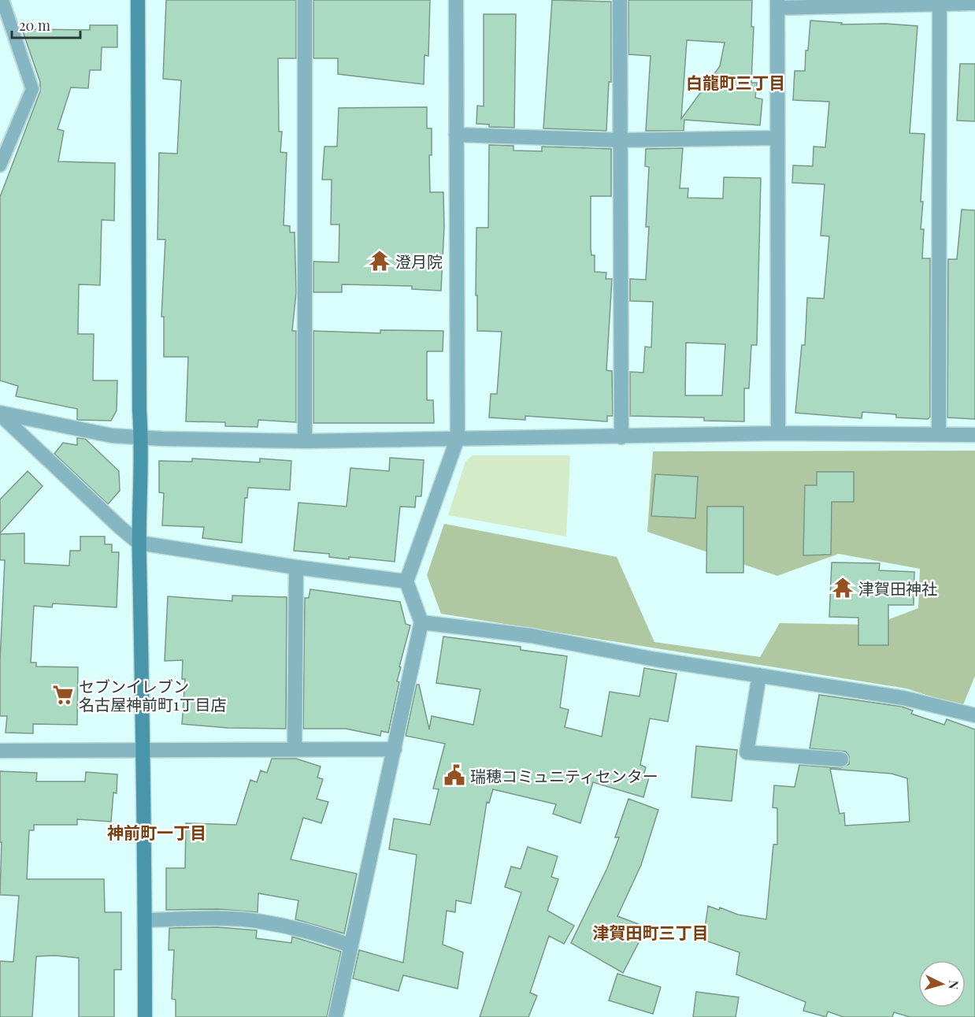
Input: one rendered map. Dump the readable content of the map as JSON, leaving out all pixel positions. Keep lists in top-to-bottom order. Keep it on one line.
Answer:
{"districts":["白龍町三丁目","神前町一丁目","津賀田町三丁目"],"places":{"temple":["澄月院","津賀田神社"],"supermarket":["セブンイレブン 名古屋神前町1丁目店"],"public building":["瑞穂コミュニティセンター"]},"scale_bar":"20 m","north":"right"}
